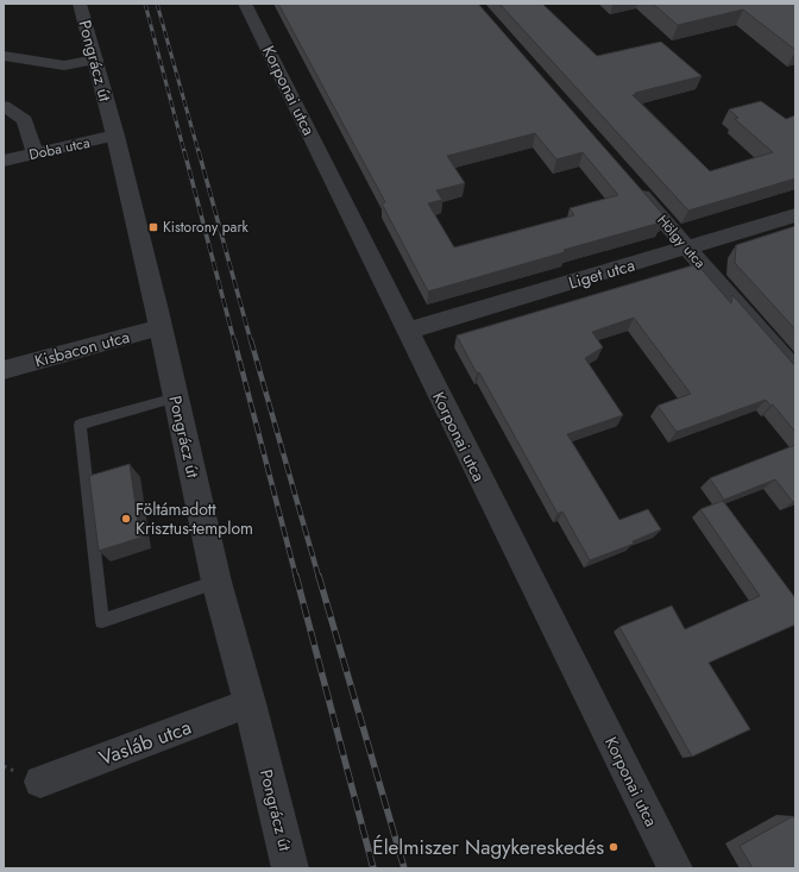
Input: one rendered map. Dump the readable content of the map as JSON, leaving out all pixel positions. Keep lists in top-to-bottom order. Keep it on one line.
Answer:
{"streets":{"street":["Pongrácz út","Korponai utca","Doba utca","Hölgy utca","Liget utca","Kisbacon utca","Vasláb utca"]},"crossings":[["Pongrácz út","Doba utca"],["Pongrácz út","Kisbacon utca"],["Pongrácz út","Vasláb utca"],["Korponai utca","Liget utca"],["Hölgy utca","Liget utca"]],"places":{"transit":["Kistorony park"],"other":["Föltámadott Krisztus-templom","Élelmiszer Nagykereskedés"]}}
